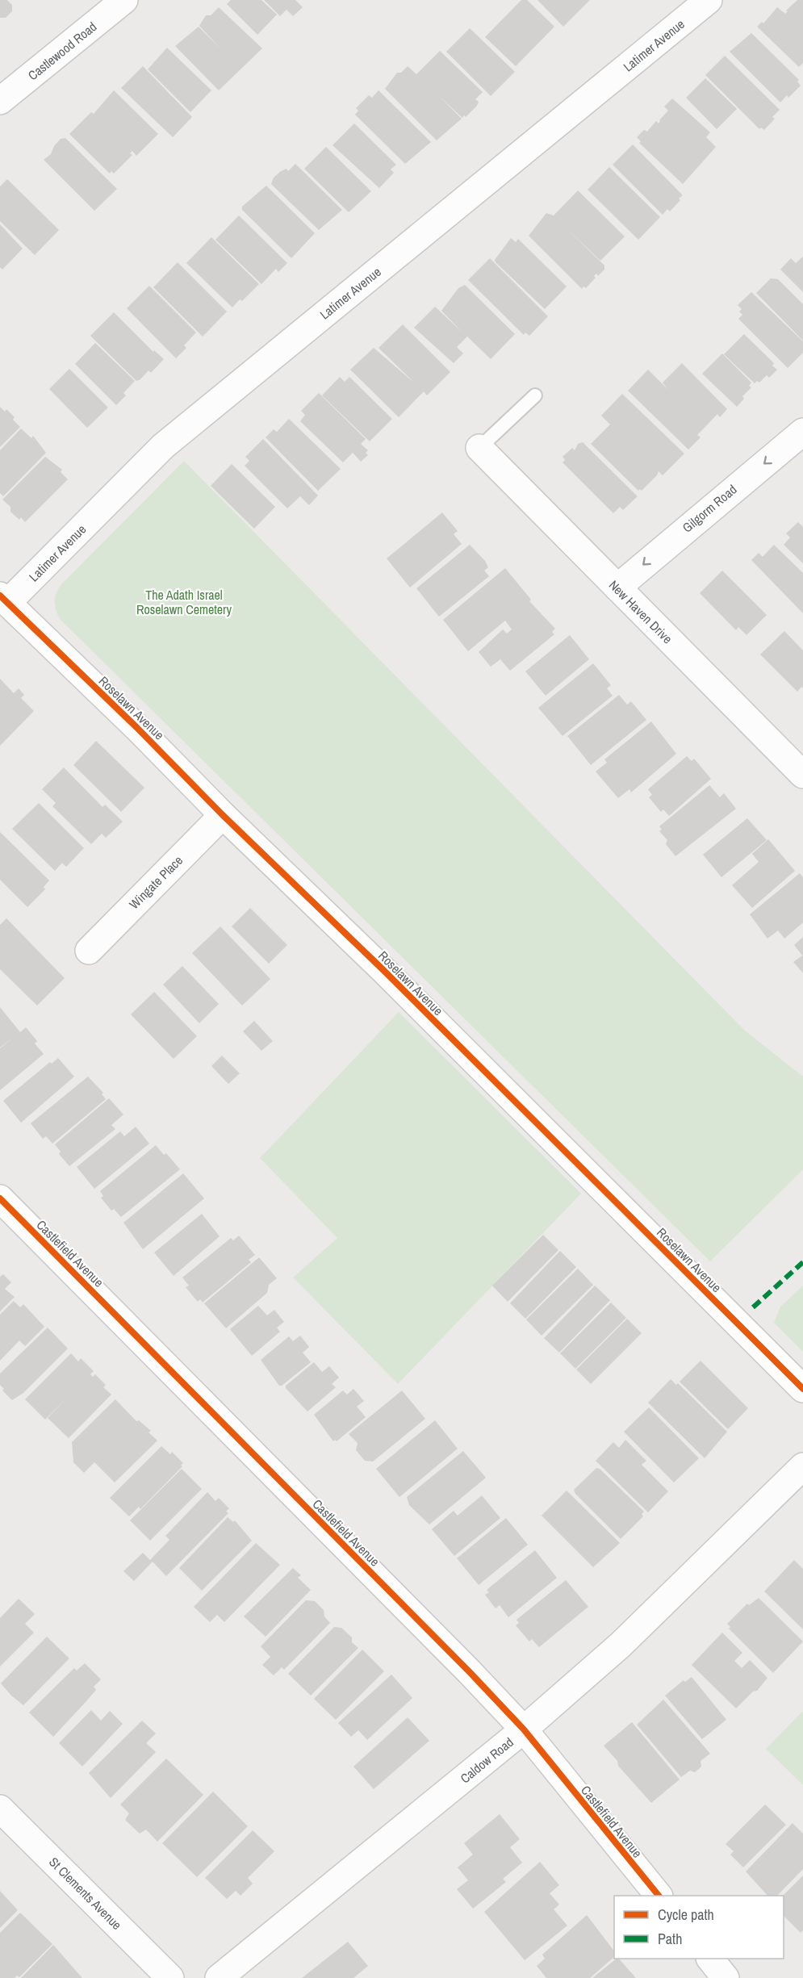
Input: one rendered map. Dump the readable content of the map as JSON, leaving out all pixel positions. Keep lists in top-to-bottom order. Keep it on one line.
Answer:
{"streets":{"street":["Latimer Avenue","Castlewood Road","Gilgorm Road","New Haven Drive","Roselawn Avenue","Wingate Place","Castlefield Avenue","Caldow Road","St Clements Avenue"]},"crossings":[["Latimer Avenue","Roselawn Avenue"],["Gilgorm Road","New Haven Drive"],["Roselawn Avenue","Wingate Place"],["Castlefield Avenue","Caldow Road"]],"one_way":["Gilgorm Road"],"parks":["The Adath Israel Roselawn Cemetery"],"legend":["Cycle path","Path"]}
